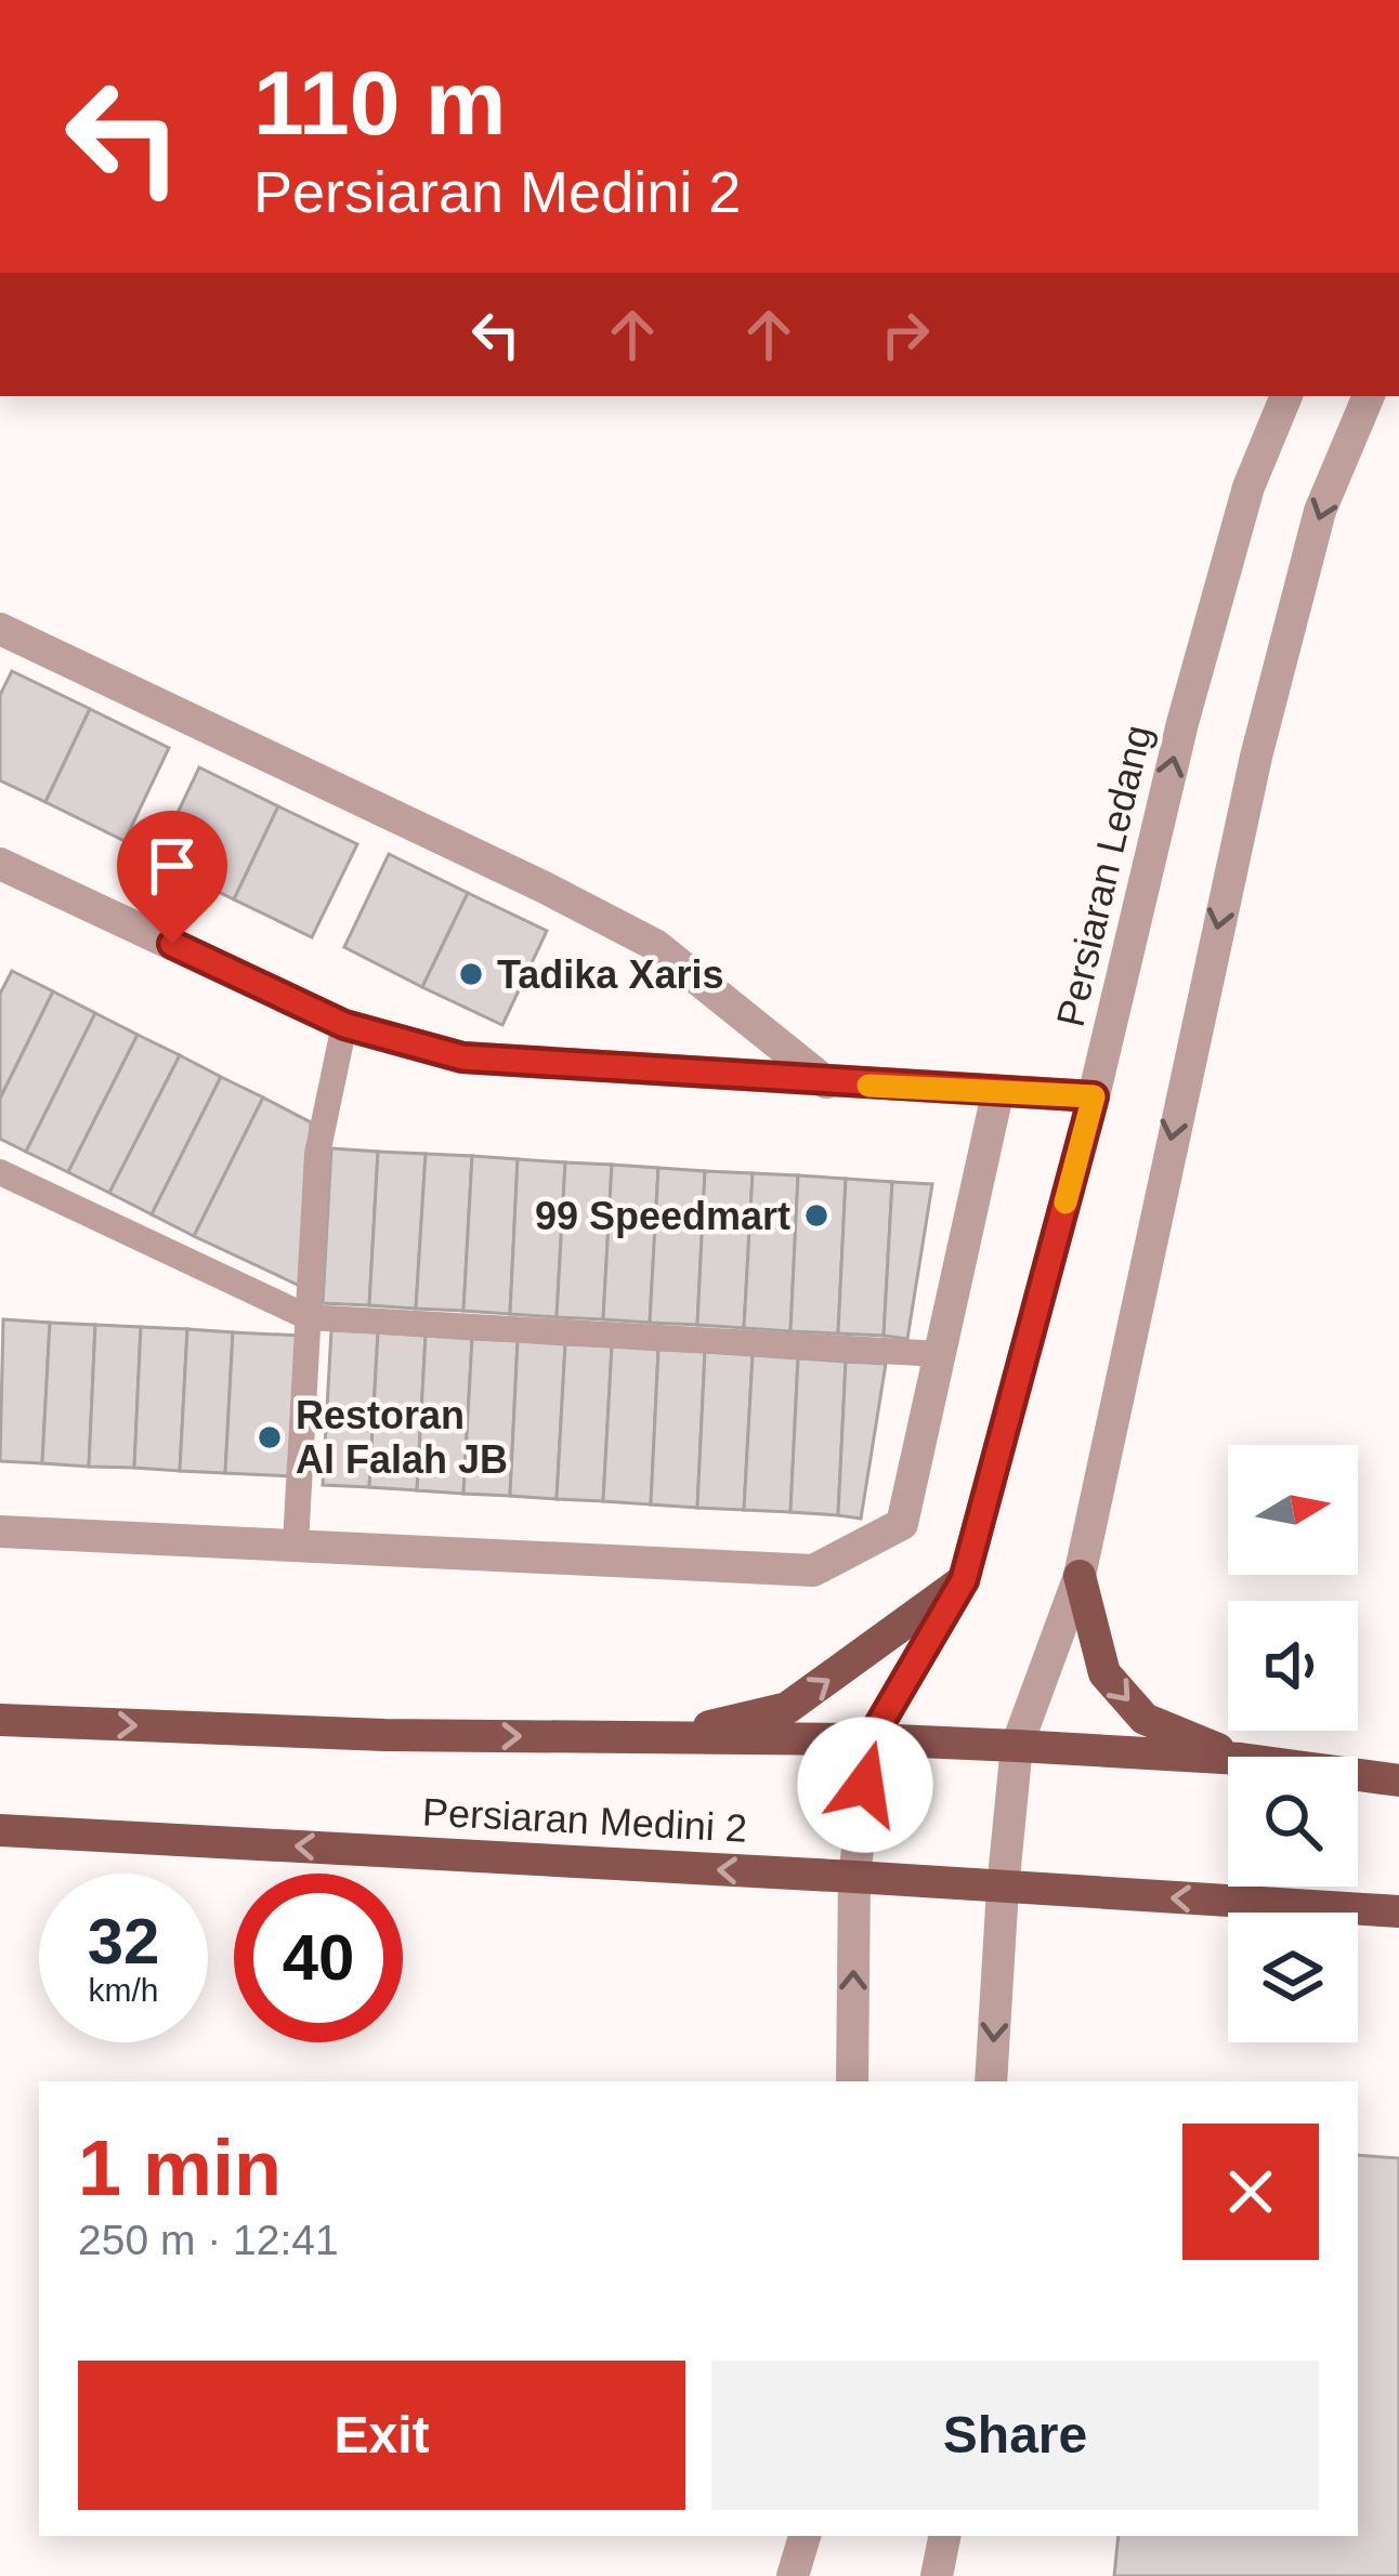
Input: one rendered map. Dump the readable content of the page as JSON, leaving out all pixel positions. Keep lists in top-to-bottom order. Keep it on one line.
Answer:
{"streets":{"main road":["Persiaran Medini 2"],"street":["Persiaran Ledang"]},"crossings":[["Persiaran Ledang","Persiaran Medini 2"]],"places":["Tadika Xaris","99 Speedmart","Restoran Al Falah JB"],"north":"right","page":{"turn":["110 m","Persiaran Medini 2"],"speed":"32 km/h","limit":"40","heading":["1 min","250 m · 12:41"],"buttons":["Exit","Share"]}}
